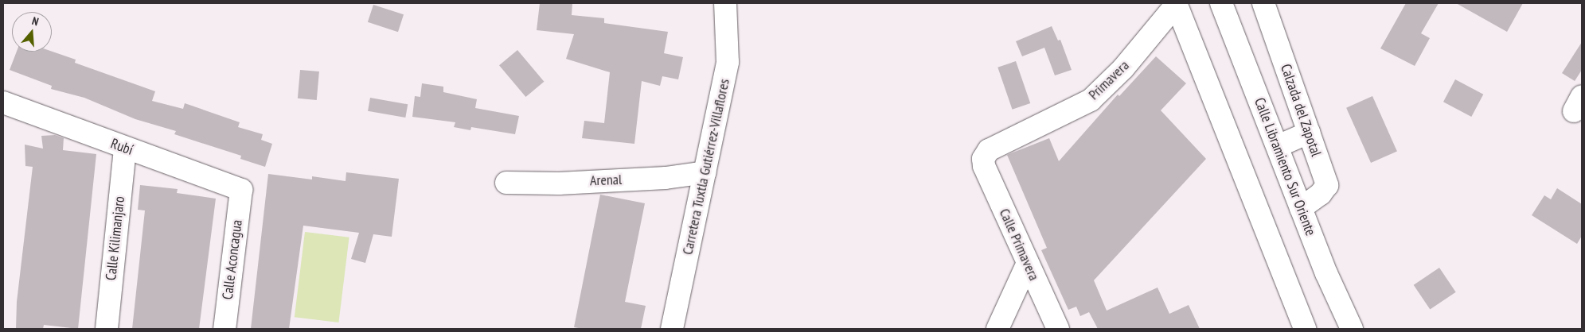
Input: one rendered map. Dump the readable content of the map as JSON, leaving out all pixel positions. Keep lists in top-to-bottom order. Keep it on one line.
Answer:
{"streets":{"street":["Primavera","Calzada del Zapotal","Rubí","Carretera Tuxtla Gutiérrez-Villaflores","Calle Libramiento Sur Oriente","Arenal","Calle Kilimanjaro","Calle Primavera","Calle Aconcagua"]},"crossings":[["Primavera","Calle Primavera"],["Calzada del Zapotal","Calle Libramiento Sur Oriente"],["Rubí","Calle Kilimanjaro"],["Rubí","Calle Aconcagua"],["Carretera Tuxtla Gutiérrez-Villaflores","Arenal"]],"north":"top"}
